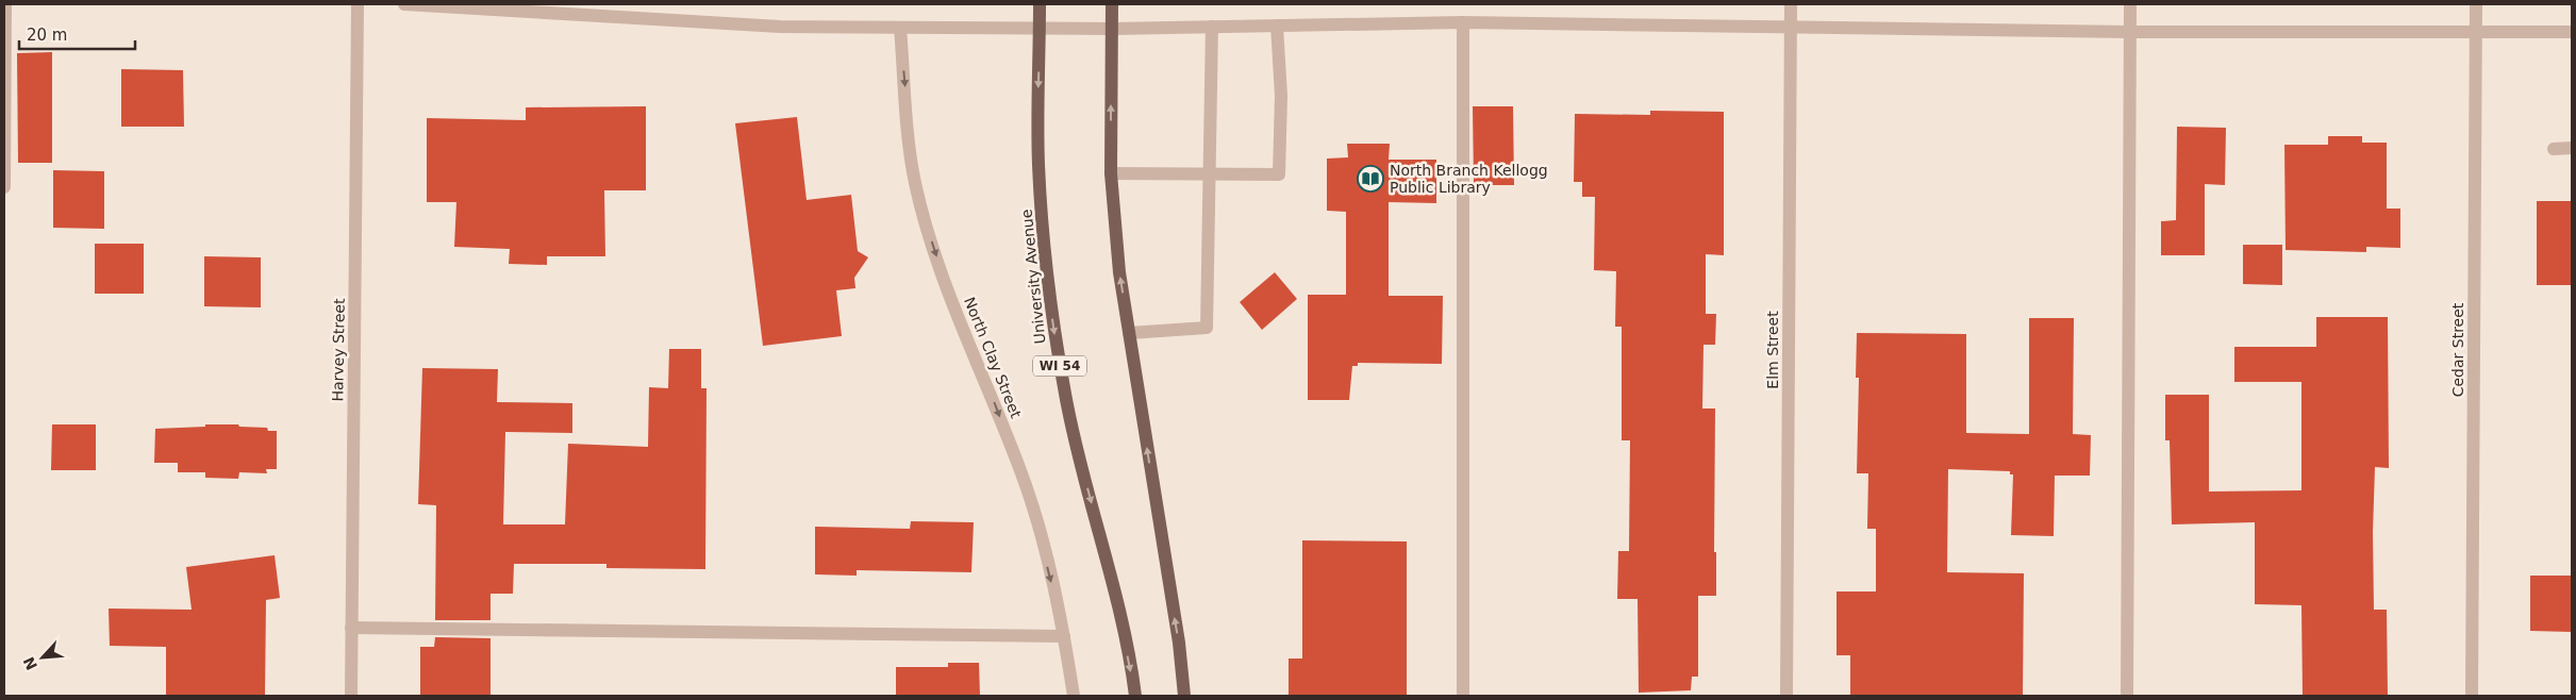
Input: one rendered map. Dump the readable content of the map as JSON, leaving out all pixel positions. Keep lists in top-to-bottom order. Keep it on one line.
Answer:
{"streets":{"main road":["University Avenue","WI 54"],"street":["Harvey Street","Elm Street","Cedar Street","North Clay Street"]},"one_way":["North Clay Street"],"places":{"library":["North Branch Kellogg Public Library"]},"scale_bar":"20 m","north":"bottom left"}
